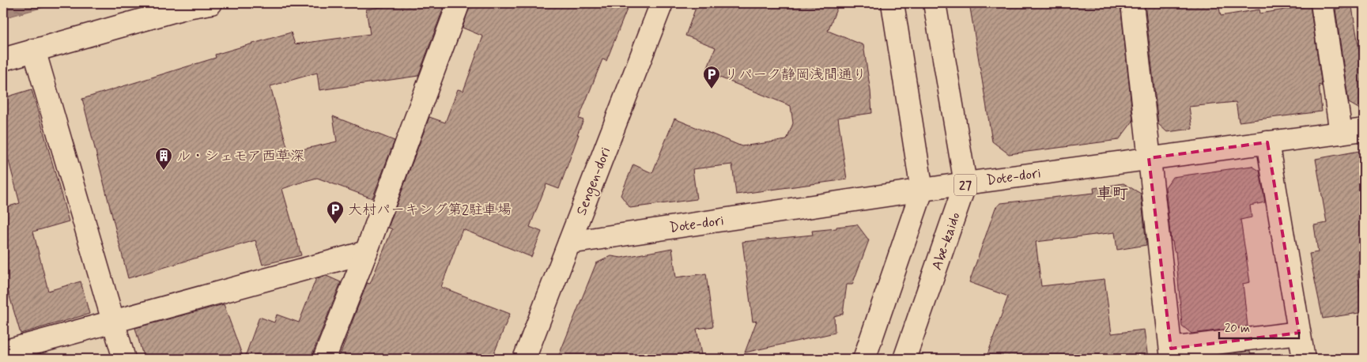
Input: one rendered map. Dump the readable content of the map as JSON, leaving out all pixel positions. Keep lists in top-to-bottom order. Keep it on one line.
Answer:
{"streets":{"street":["Dote-dori","Sengen-dori","27","Abe-kaido"]},"crossings":[["Dote-dori","Sengen-dori"],["Dote-dori","Abe-kaido"]],"districts":["車町"],"places":{"parking":["リパーク静岡浅間通り","大村パーキング第2駐車場"],"building":["ル・シェモア西草深"]},"scale_bar":"20 m"}
